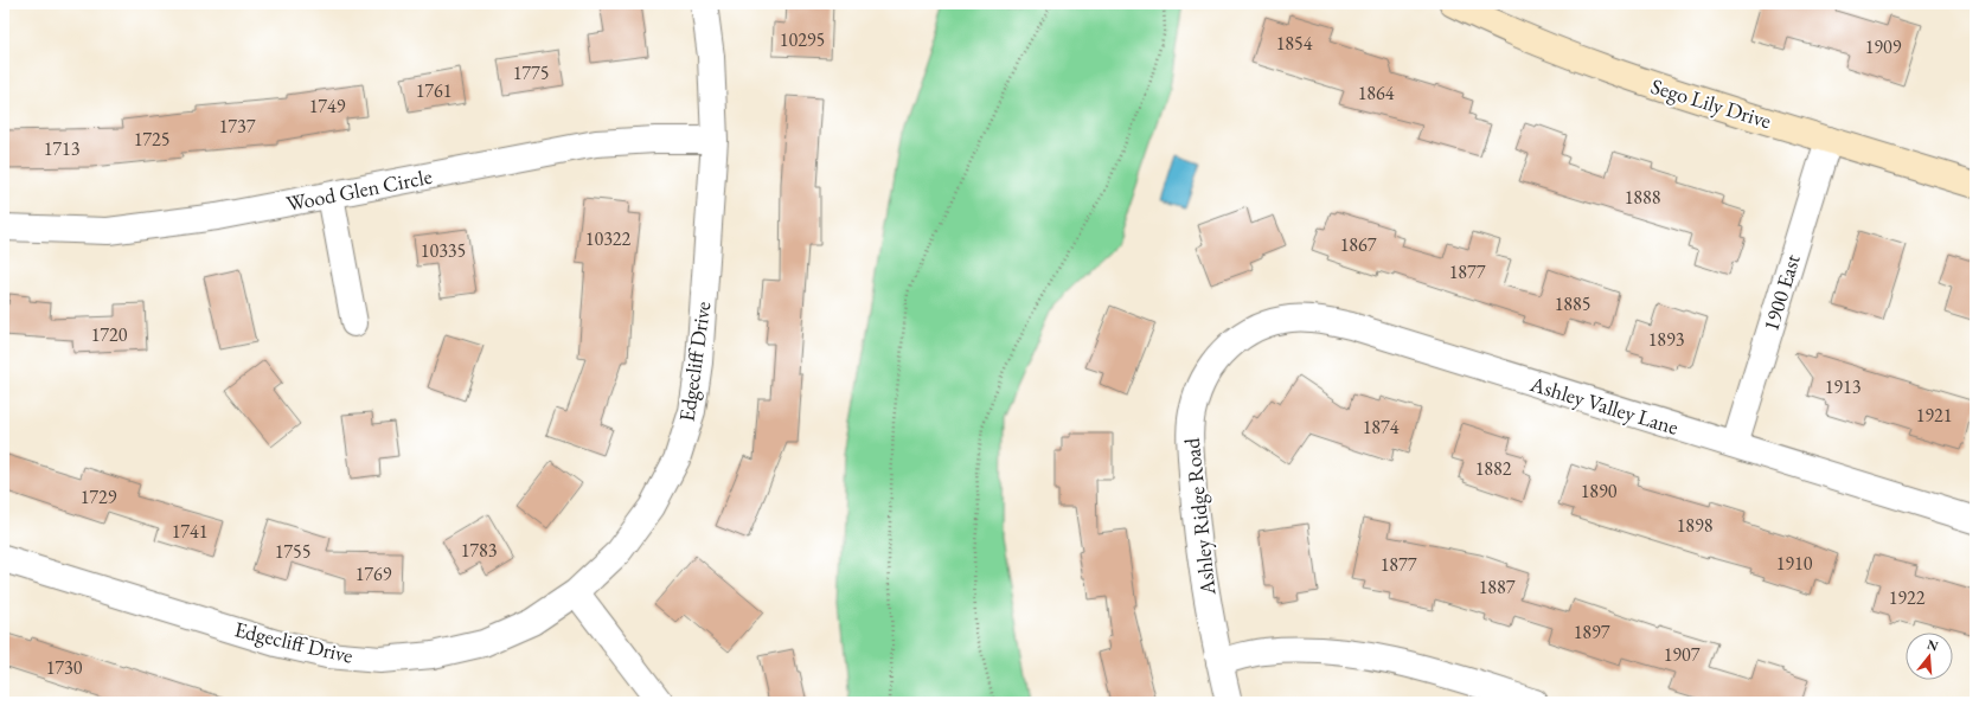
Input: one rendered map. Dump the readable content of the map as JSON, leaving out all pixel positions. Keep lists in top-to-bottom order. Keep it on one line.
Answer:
{"streets":{"street":["Sego Lily Drive","Wood Glen Circle","1900 East","Edgecliff Drive","Ashley Valley Lane","Ashley Ridge Road"]},"crossings":[["Sego Lily Drive","1900 East"],["Wood Glen Circle","Edgecliff Drive"],["1900 East","Ashley Valley Lane"],["Ashley Valley Lane","Ashley Ridge Road"]],"house_numbers":["10295","1854","1909","1775","1761","1864","1749","1737","1725","1713","1888","10322","1867","10335","1877","1885","1720","1893","1913","1921","1874","1882","1890","1729","1898","1741","1783","1755","1910","1877","1769","1887","1922","1897","1907","1730"],"north":"top"}
